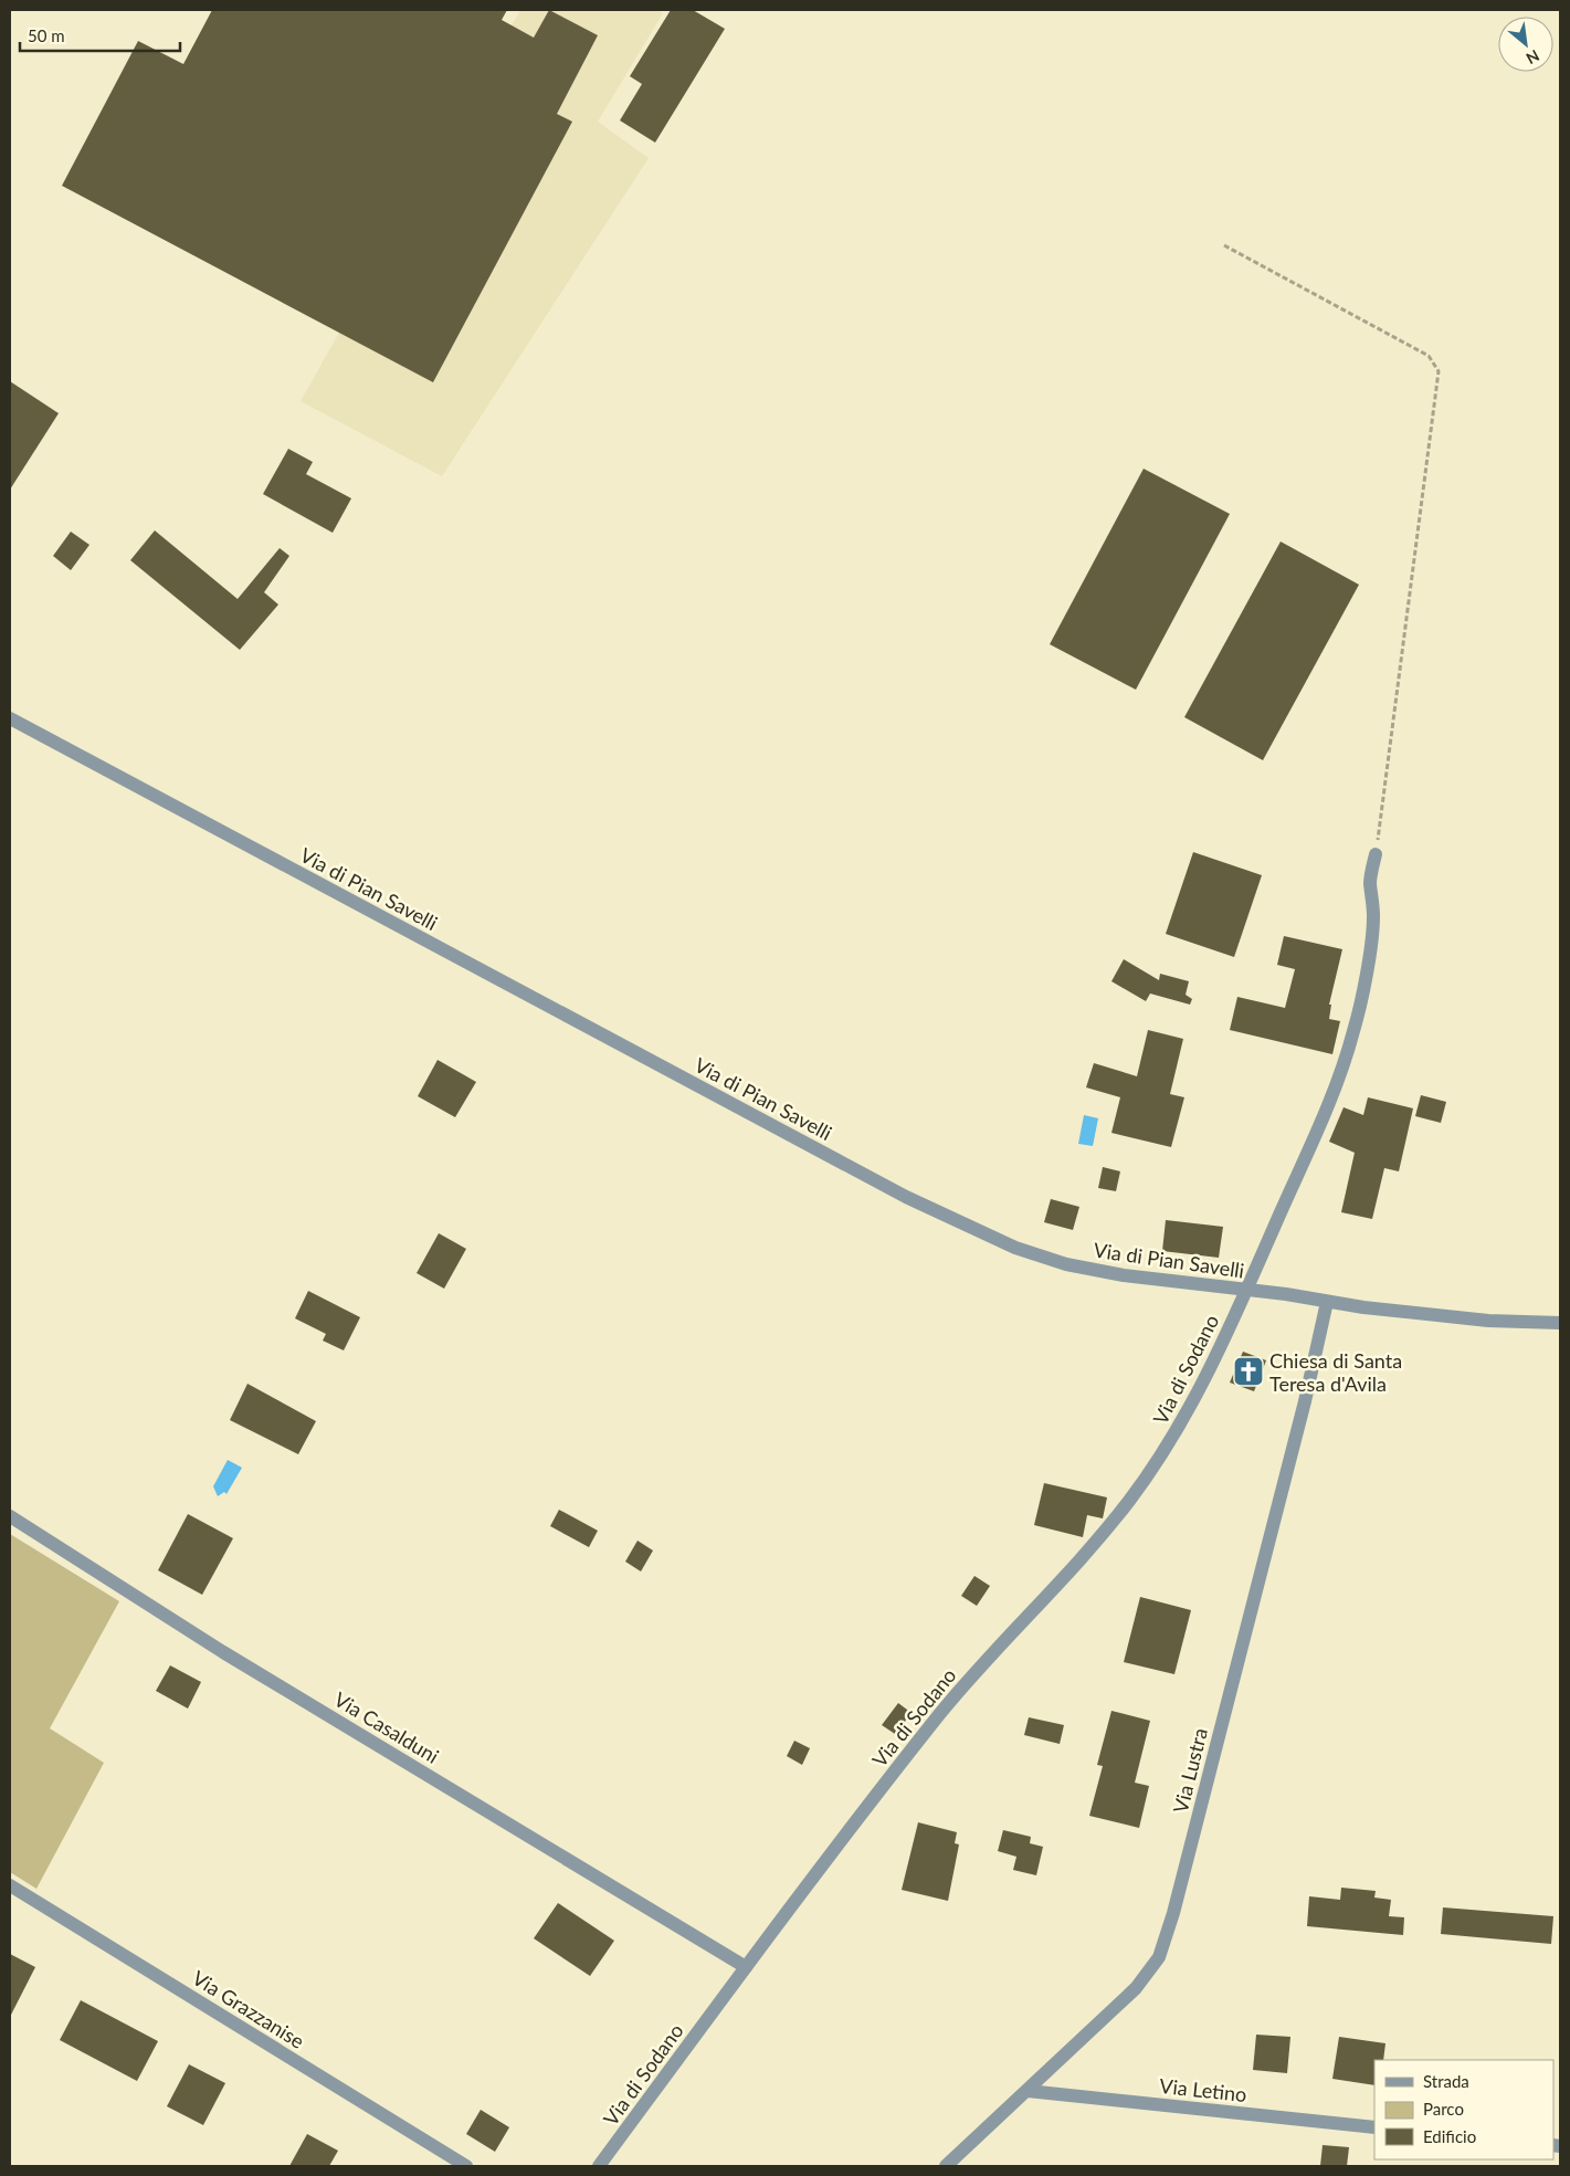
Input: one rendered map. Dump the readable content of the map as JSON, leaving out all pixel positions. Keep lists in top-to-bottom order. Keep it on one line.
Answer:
{"streets":{"street":["Via di Pian Savelli","Via di Sodano","Via Casalduni","Via Lustra","Via Grazzanise","Via Letino"]},"crossings":[["Via di Pian Savelli","Via di Sodano"],["Via di Pian Savelli","Via Lustra"],["Via di Sodano","Via Casalduni"],["Via Lustra","Via Letino"]],"places":{"church":["Chiesa di Santa Teresa d'Avila"]},"legend":["Strada","Parco","Edificio"],"scale_bar":"50 m","north":"bottom right"}
